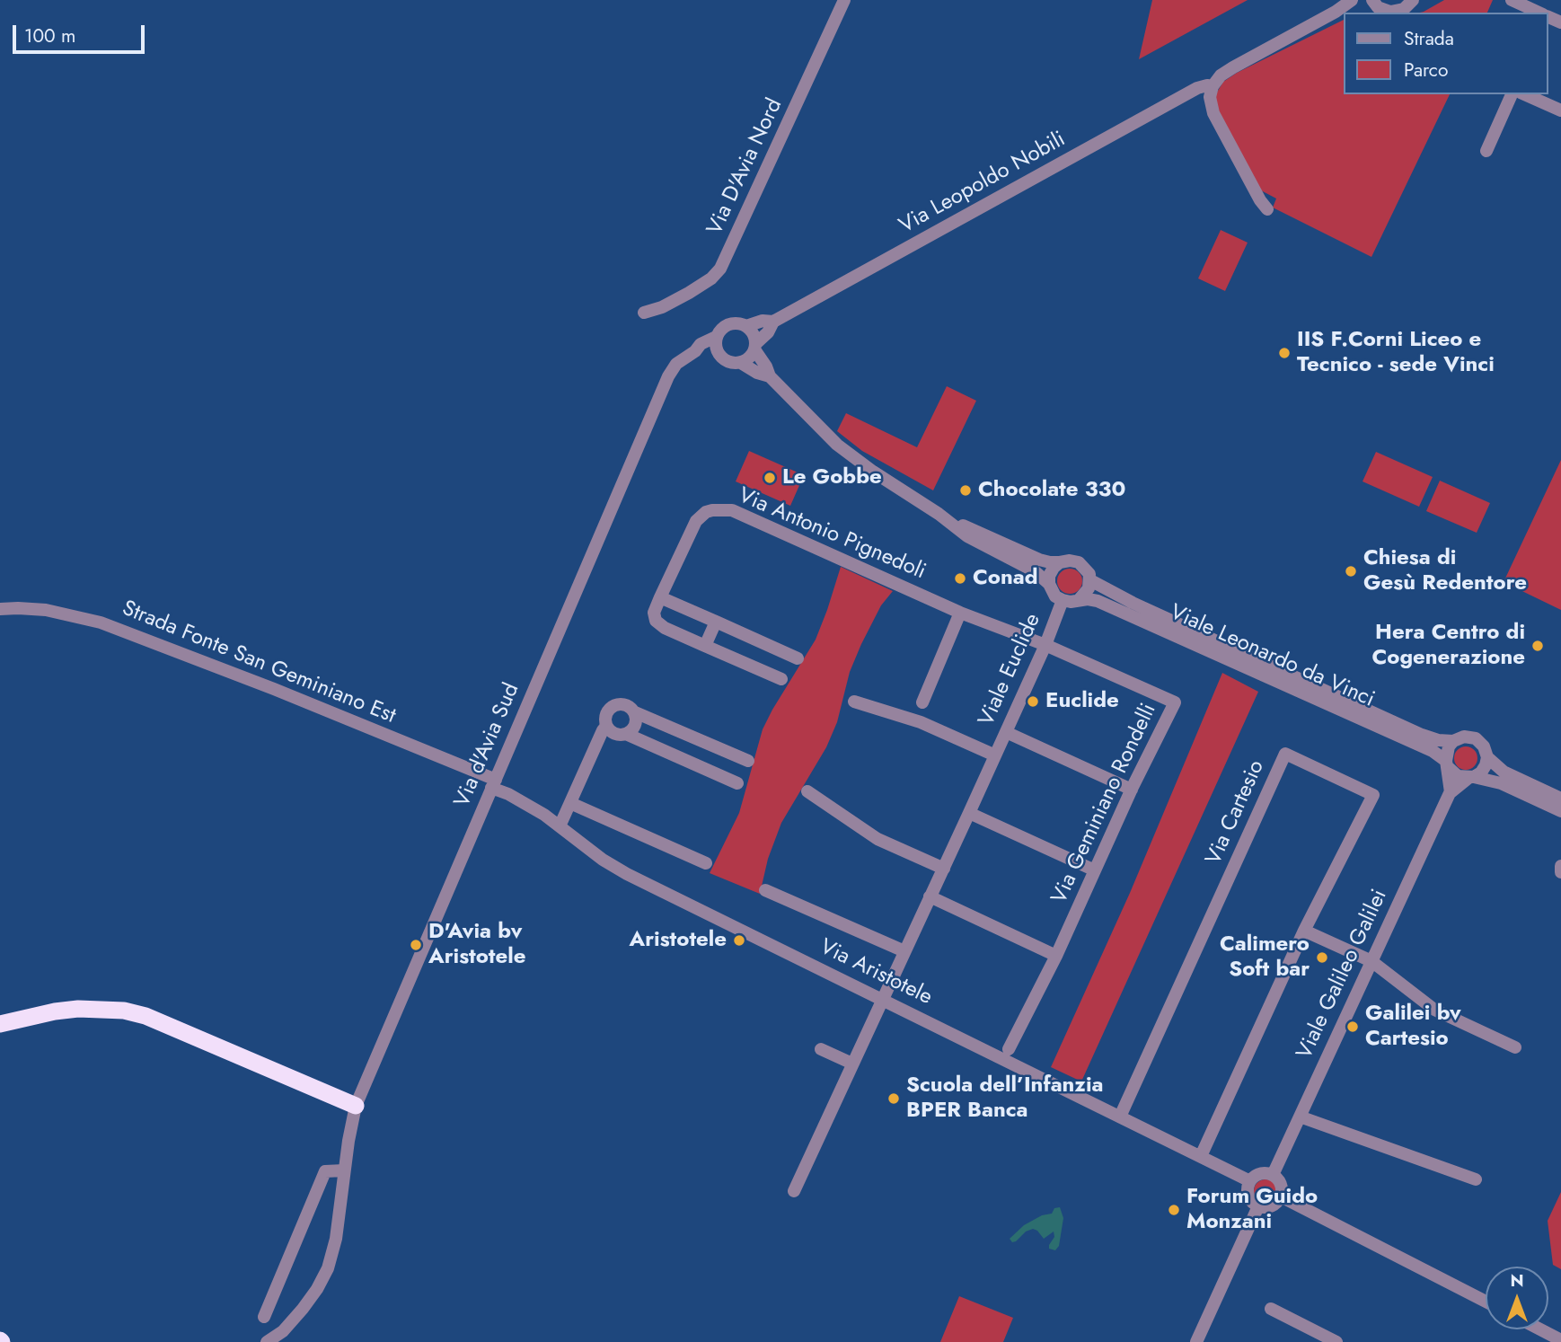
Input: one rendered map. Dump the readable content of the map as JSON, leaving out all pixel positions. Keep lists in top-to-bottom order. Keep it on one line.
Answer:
{"streets":{"street":["Via D'Avia Nord","Via Leopoldo Nobili","Via Antonio Pignedoli","Viale Leonardo da Vinci","Strada Fonte San Geminiano Est","Viale Euclide","Via d'Avia Sud","Via Geminiano Rondelli","Via Cartesio","Via Aristotele","Viale Galileo Galilei"]},"crossings":[["Via Leopoldo Nobili","Via d'Avia Sud"],["Via Antonio Pignedoli","Viale Euclide"],["Via Antonio Pignedoli","Via Geminiano Rondelli"],["Viale Leonardo da Vinci","Viale Euclide"],["Strada Fonte San Geminiano Est","Via d'Avia Sud"],["Strada Fonte San Geminiano Est","Via Aristotele"],["Viale Euclide","Via Geminiano Rondelli"],["Viale Euclide","Via Aristotele"],["Via d'Avia Sud","Via Aristotele"],["Via Cartesio","Via Aristotele"],["Via Aristotele","Viale Galileo Galilei"]],"places":["IIS F.Corni Liceo e Tecnico - sede Vinci","Le Gobbe","Chocolate 330","Chiesa di Gesù Redentore","Conad","Hera Centro di Cogenerazione","Euclide","Aristotele","D'Avia bv Aristotele","Calimero Soft bar","Galilei bv Cartesio","Scuola dell’Infanzia BPER Banca","Forum Guido Monzani"],"legend":["Strada","Parco"],"scale_bar":"100 m","north":"top"}
